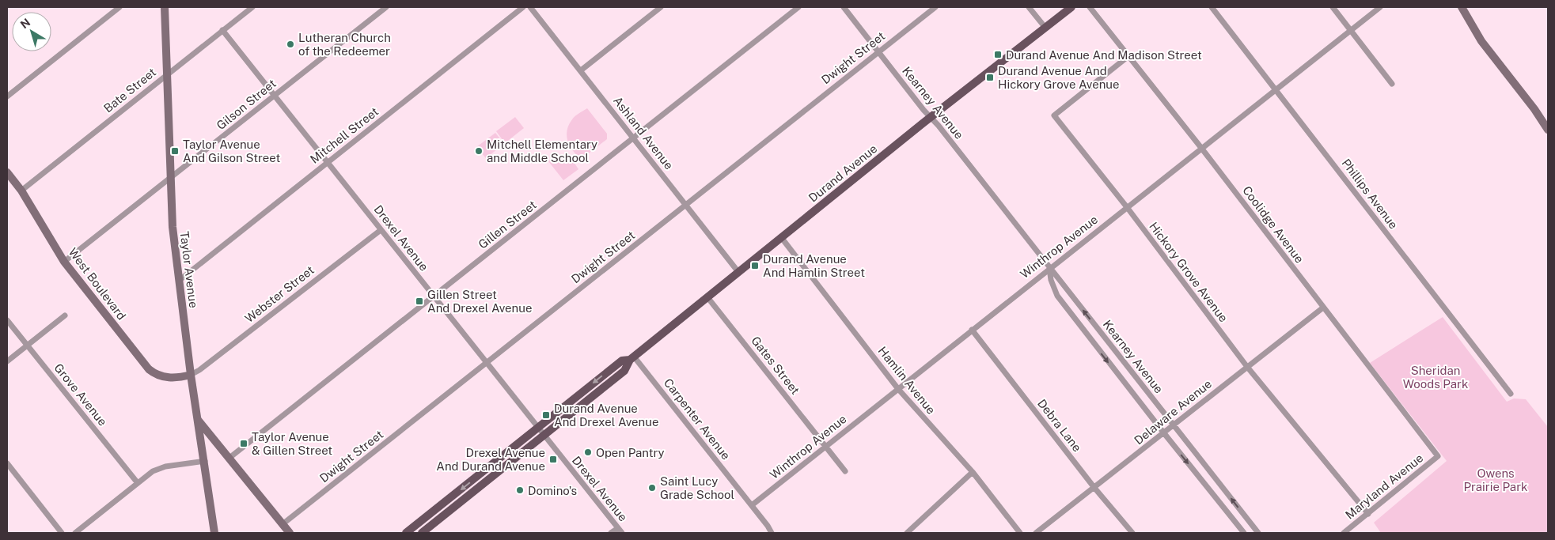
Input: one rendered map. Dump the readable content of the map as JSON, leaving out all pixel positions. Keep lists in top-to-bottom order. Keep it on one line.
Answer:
{"streets":{"main road":["Durand Avenue"],"street":["Dwight Street","Bate Street","Kearney Avenue","Gilson Street","Ashland Avenue","Mitchell Street","Phillips Avenue","Gillen Street","Coolidge Avenue","Drexel Avenue","Winthrop Avenue","Taylor Avenue","Hickory Grove Avenue","West Boulevard","Webster Street","Gates Street","Hamlin Avenue","Grove Avenue","Delaware Avenue","Carpenter Avenue","Debra Lane","Maryland Avenue"]},"crossings":[["Dwight Street","Kearney Avenue"],["Dwight Street","Ashland Avenue"],["Dwight Street","Drexel Avenue"],["Bate Street","Drexel Avenue"],["Bate Street","Taylor Avenue"],["Bate Street","West Boulevard"],["Kearney Avenue","Durand Avenue"],["Kearney Avenue","Winthrop Avenue"],["Kearney Avenue","Delaware Avenue"],["Gilson Street","Drexel Avenue"],["Gilson Street","Taylor Avenue"],["Gilson Street","West Boulevard"],["Ashland Avenue","Durand Avenue"],["Ashland Avenue","Gillen Street"],["Mitchell Street","Drexel Avenue"],["Mitchell Street","Taylor Avenue"],["Durand Avenue","Drexel Avenue"],["Durand Avenue","Gates Street"],["Durand Avenue","Hamlin Avenue"],["Durand Avenue","Carpenter Avenue"],["Phillips Avenue","Winthrop Avenue"],["Gillen Street","Drexel Avenue"],["Coolidge Avenue","Winthrop Avenue"],["Coolidge Avenue","Hickory Grove Avenue"],["Coolidge Avenue","Delaware Avenue"],["Coolidge Avenue","Maryland Avenue"],["Drexel Avenue","Webster Street"],["Winthrop Avenue","Hickory Grove Avenue"],["Winthrop Avenue","Gates Street"],["Winthrop Avenue","Hamlin Avenue"],["Winthrop Avenue","Carpenter Avenue"],["Winthrop Avenue","Debra Lane"],["Taylor Avenue","West Boulevard"],["Taylor Avenue","Webster Street"],["Hickory Grove Avenue","Delaware Avenue"],["Hickory Grove Avenue","Maryland Avenue"],["West Boulevard","Webster Street"],["Delaware Avenue","Debra Lane"]],"parks":["Sheridan Woods Park","Owens Prairie Park"],"places":{"other":["Lutheran Church of the Redeemer","Mitchell Elementary and Middle School","Open Pantry","Saint Lucy Grade School","Domino's"],"transit":["Durand Avenue And Madison Street","Durand Avenue And Hickory Grove Avenue","Taylor Avenue And Gilson Street","Durand Avenue And Hamlin Street","Gillen Street And Drexel Avenue","Durand Avenue And Drexel Avenue","Taylor Avenue & Gillen Street","Drexel Avenue And Durand Avenue"]},"north":"top left"}
